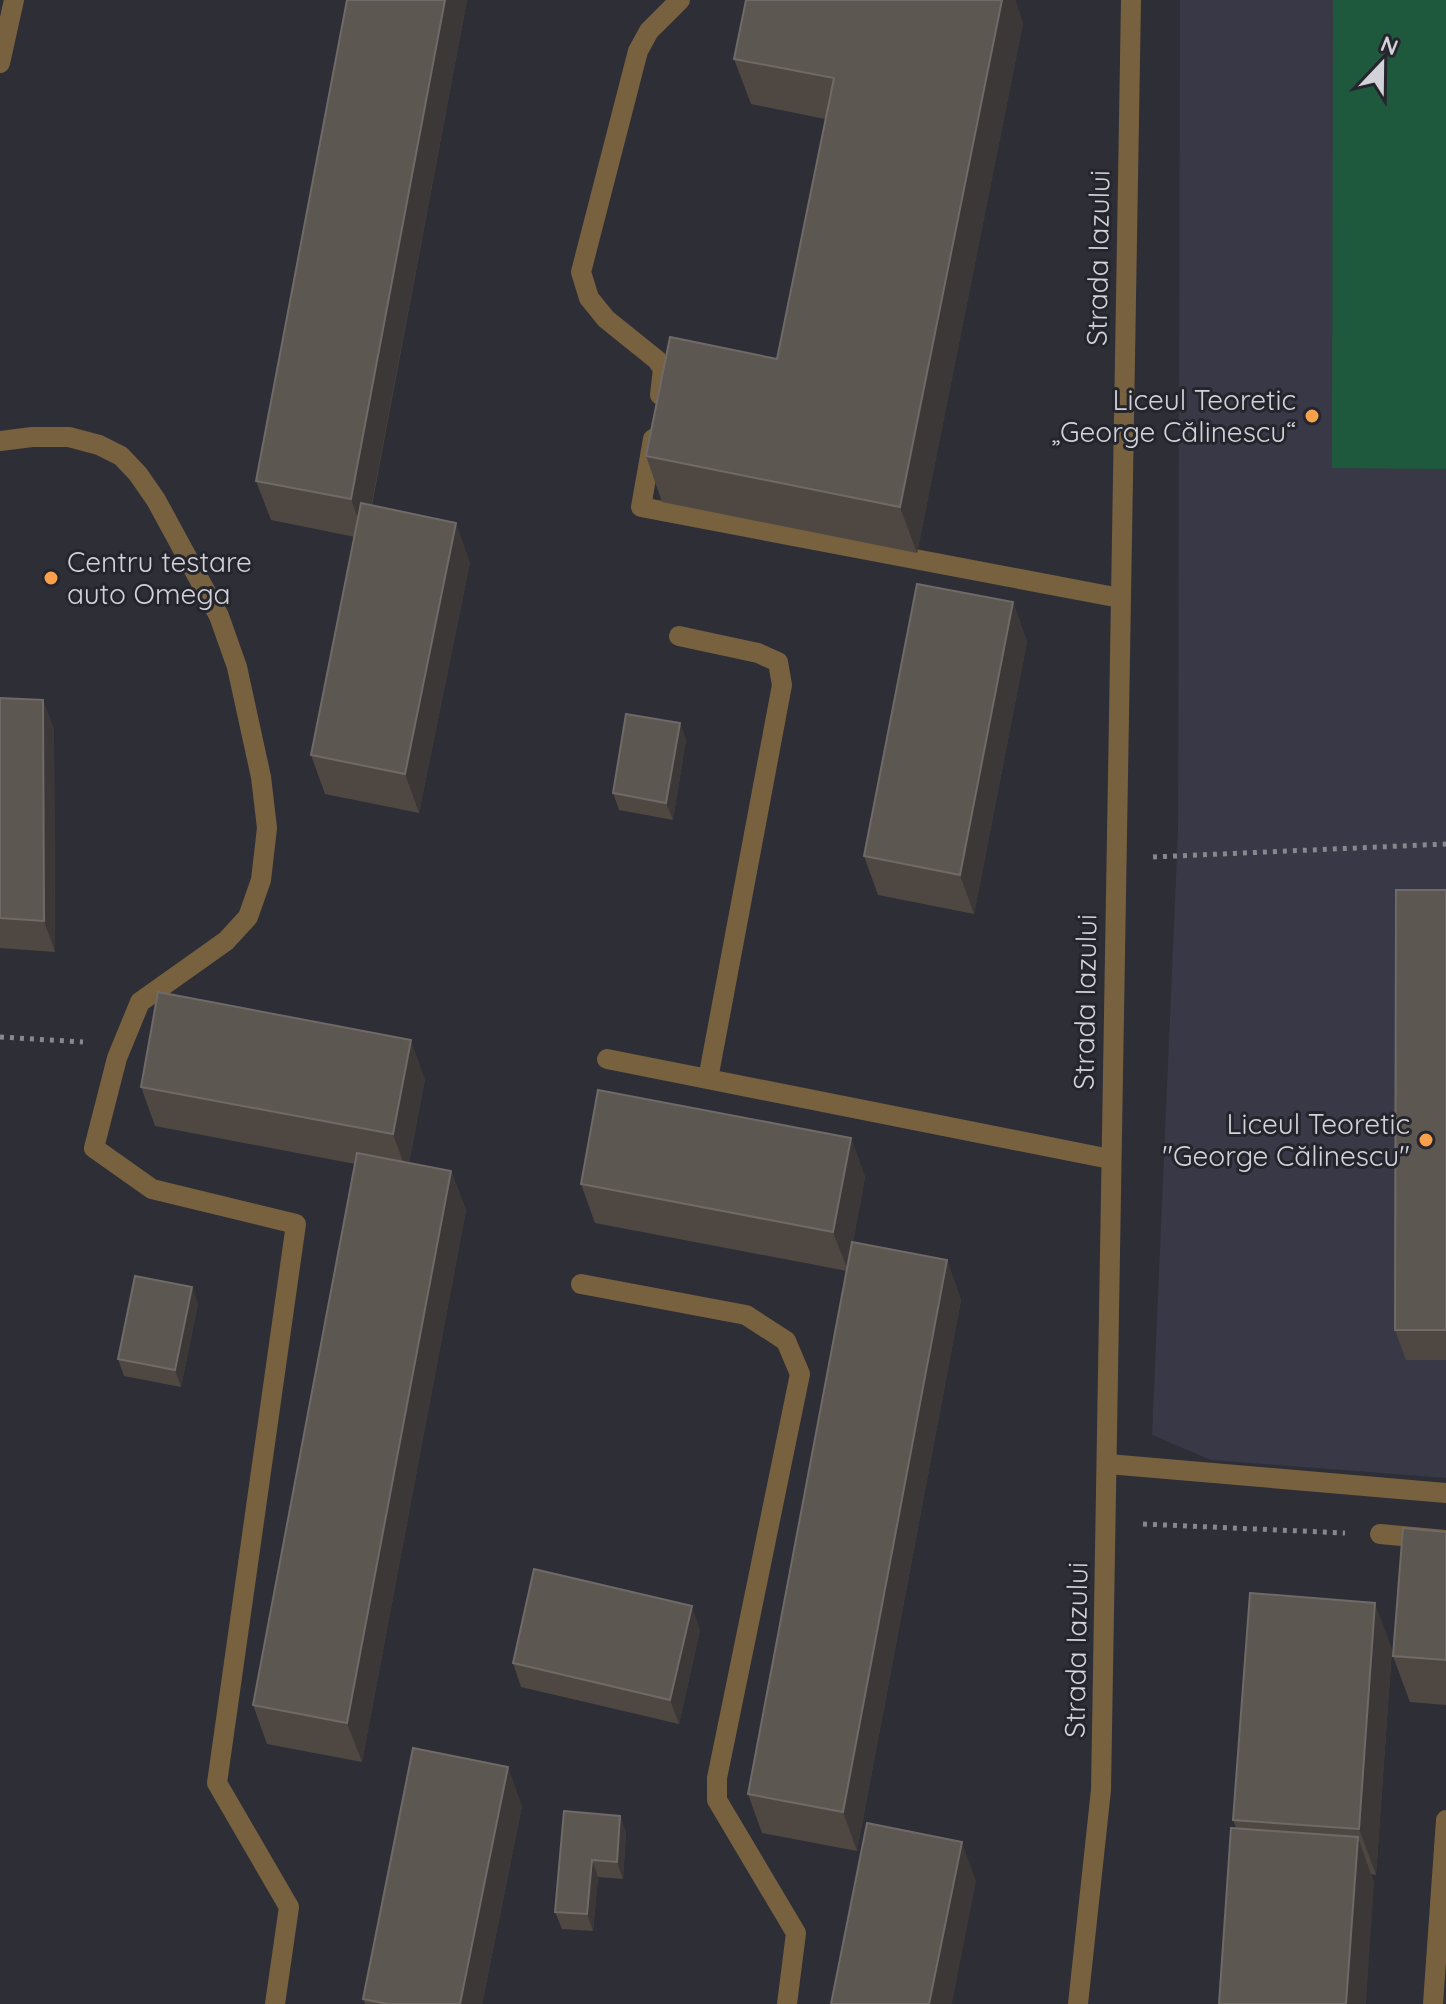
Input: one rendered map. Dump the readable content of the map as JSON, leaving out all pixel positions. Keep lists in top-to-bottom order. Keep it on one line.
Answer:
{"streets":{"street":["Strada Iazului"]},"places":["Liceul Teoretic „George Călinescu“","Centru testare auto Omega","Liceul Teoretic \"George Călinescu\""],"north":"top"}
